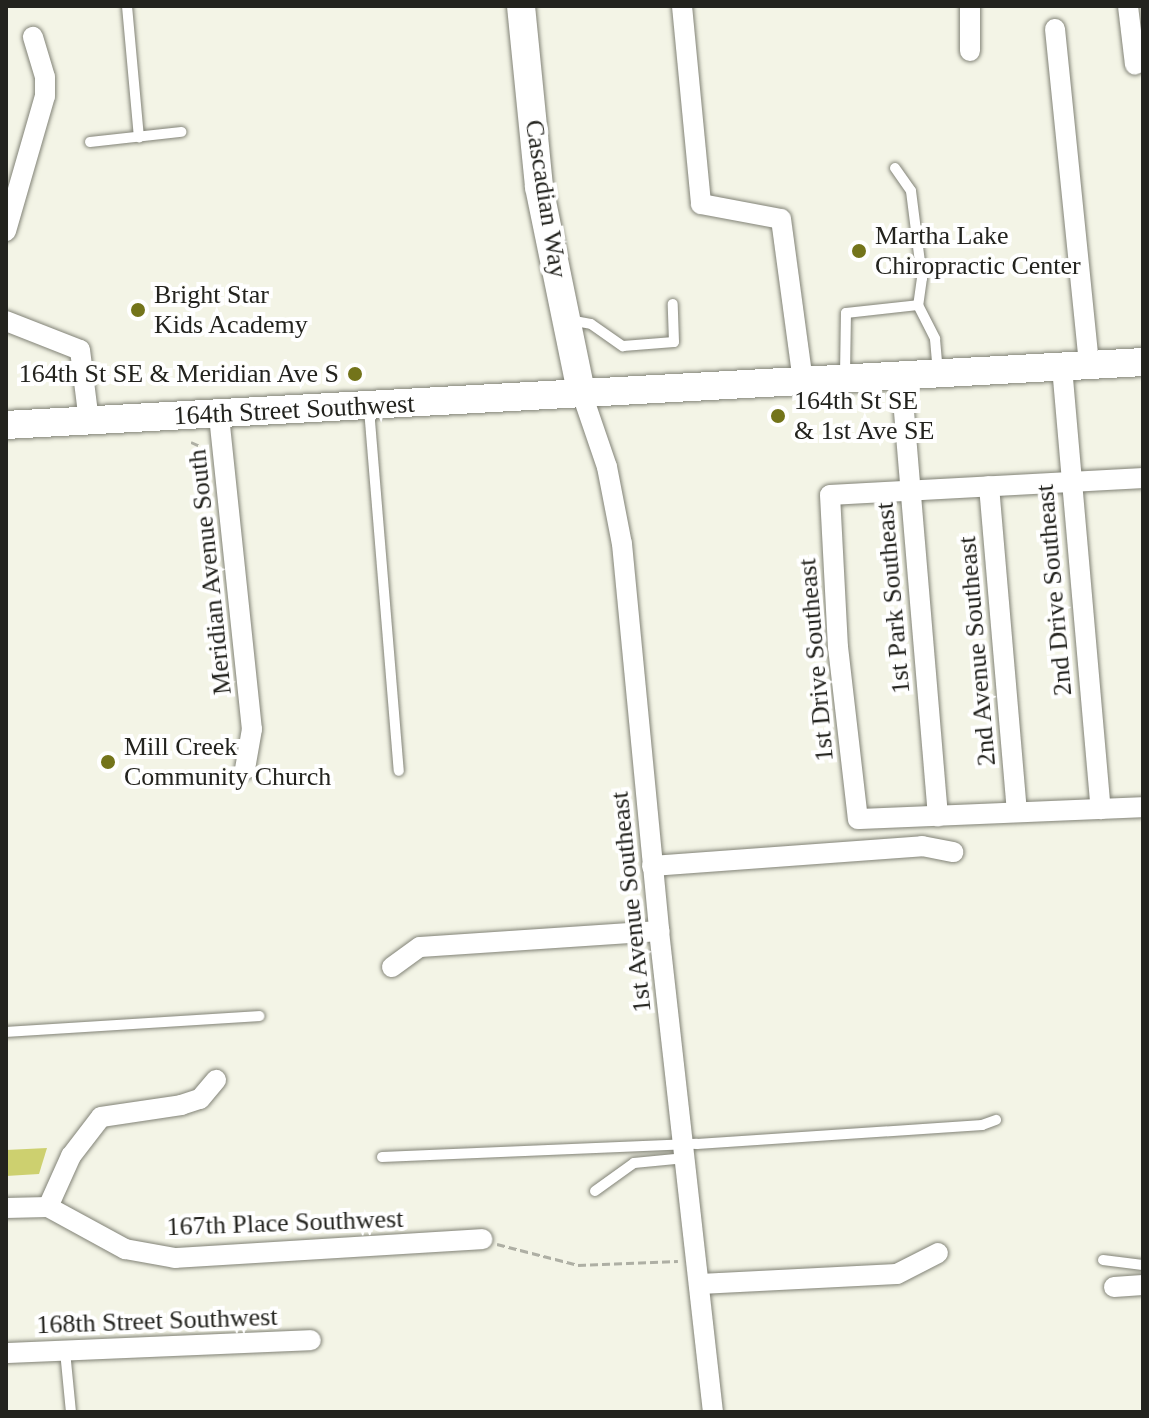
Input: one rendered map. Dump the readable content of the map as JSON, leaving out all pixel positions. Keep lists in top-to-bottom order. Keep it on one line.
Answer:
{"streets":{"main road":["Cascadian Way","164th Street Southwest"],"street":["Meridian Avenue South","2nd Drive Southeast","1st Park Southeast","2nd Avenue Southeast","1st Drive Southeast","1st Avenue Southeast","167th Place Southwest","168th Street Southwest"]},"crossings":[["Cascadian Way","164th Street Southwest"],["Cascadian Way","1st Avenue Southeast"],["164th Street Southwest","Meridian Avenue South"],["164th Street Southwest","2nd Drive Southeast"],["164th Street Southwest","1st Park Southeast"],["164th Street Southwest","1st Avenue Southeast"],["1st Park Southeast","1st Drive Southeast"]],"places":["Martha Lake Chiropractic Center","Bright Star Kids Academy","164th St SE & Meridian Ave S","164th St SE & 1st Ave SE","Mill Creek Community Church"]}
